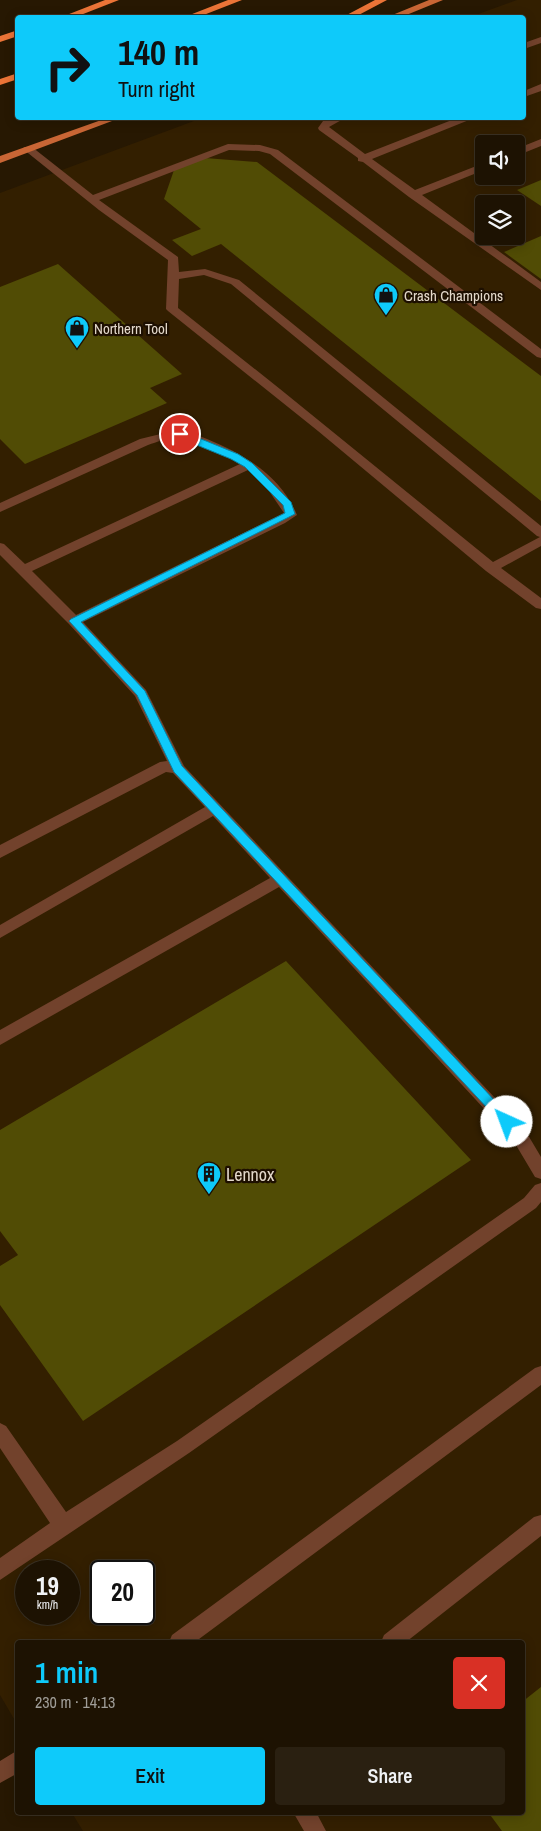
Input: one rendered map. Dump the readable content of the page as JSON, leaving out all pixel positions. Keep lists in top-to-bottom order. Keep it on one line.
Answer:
{"places":{"shop":["Crash Champions","Northern Tool"],"building":["Lennox"]},"page":{"turn":["140 m","Turn right"],"speed":"19 km/h","limit":"20","heading":["1 min","230 m · 14:13"],"buttons":["Exit","Share"]}}
